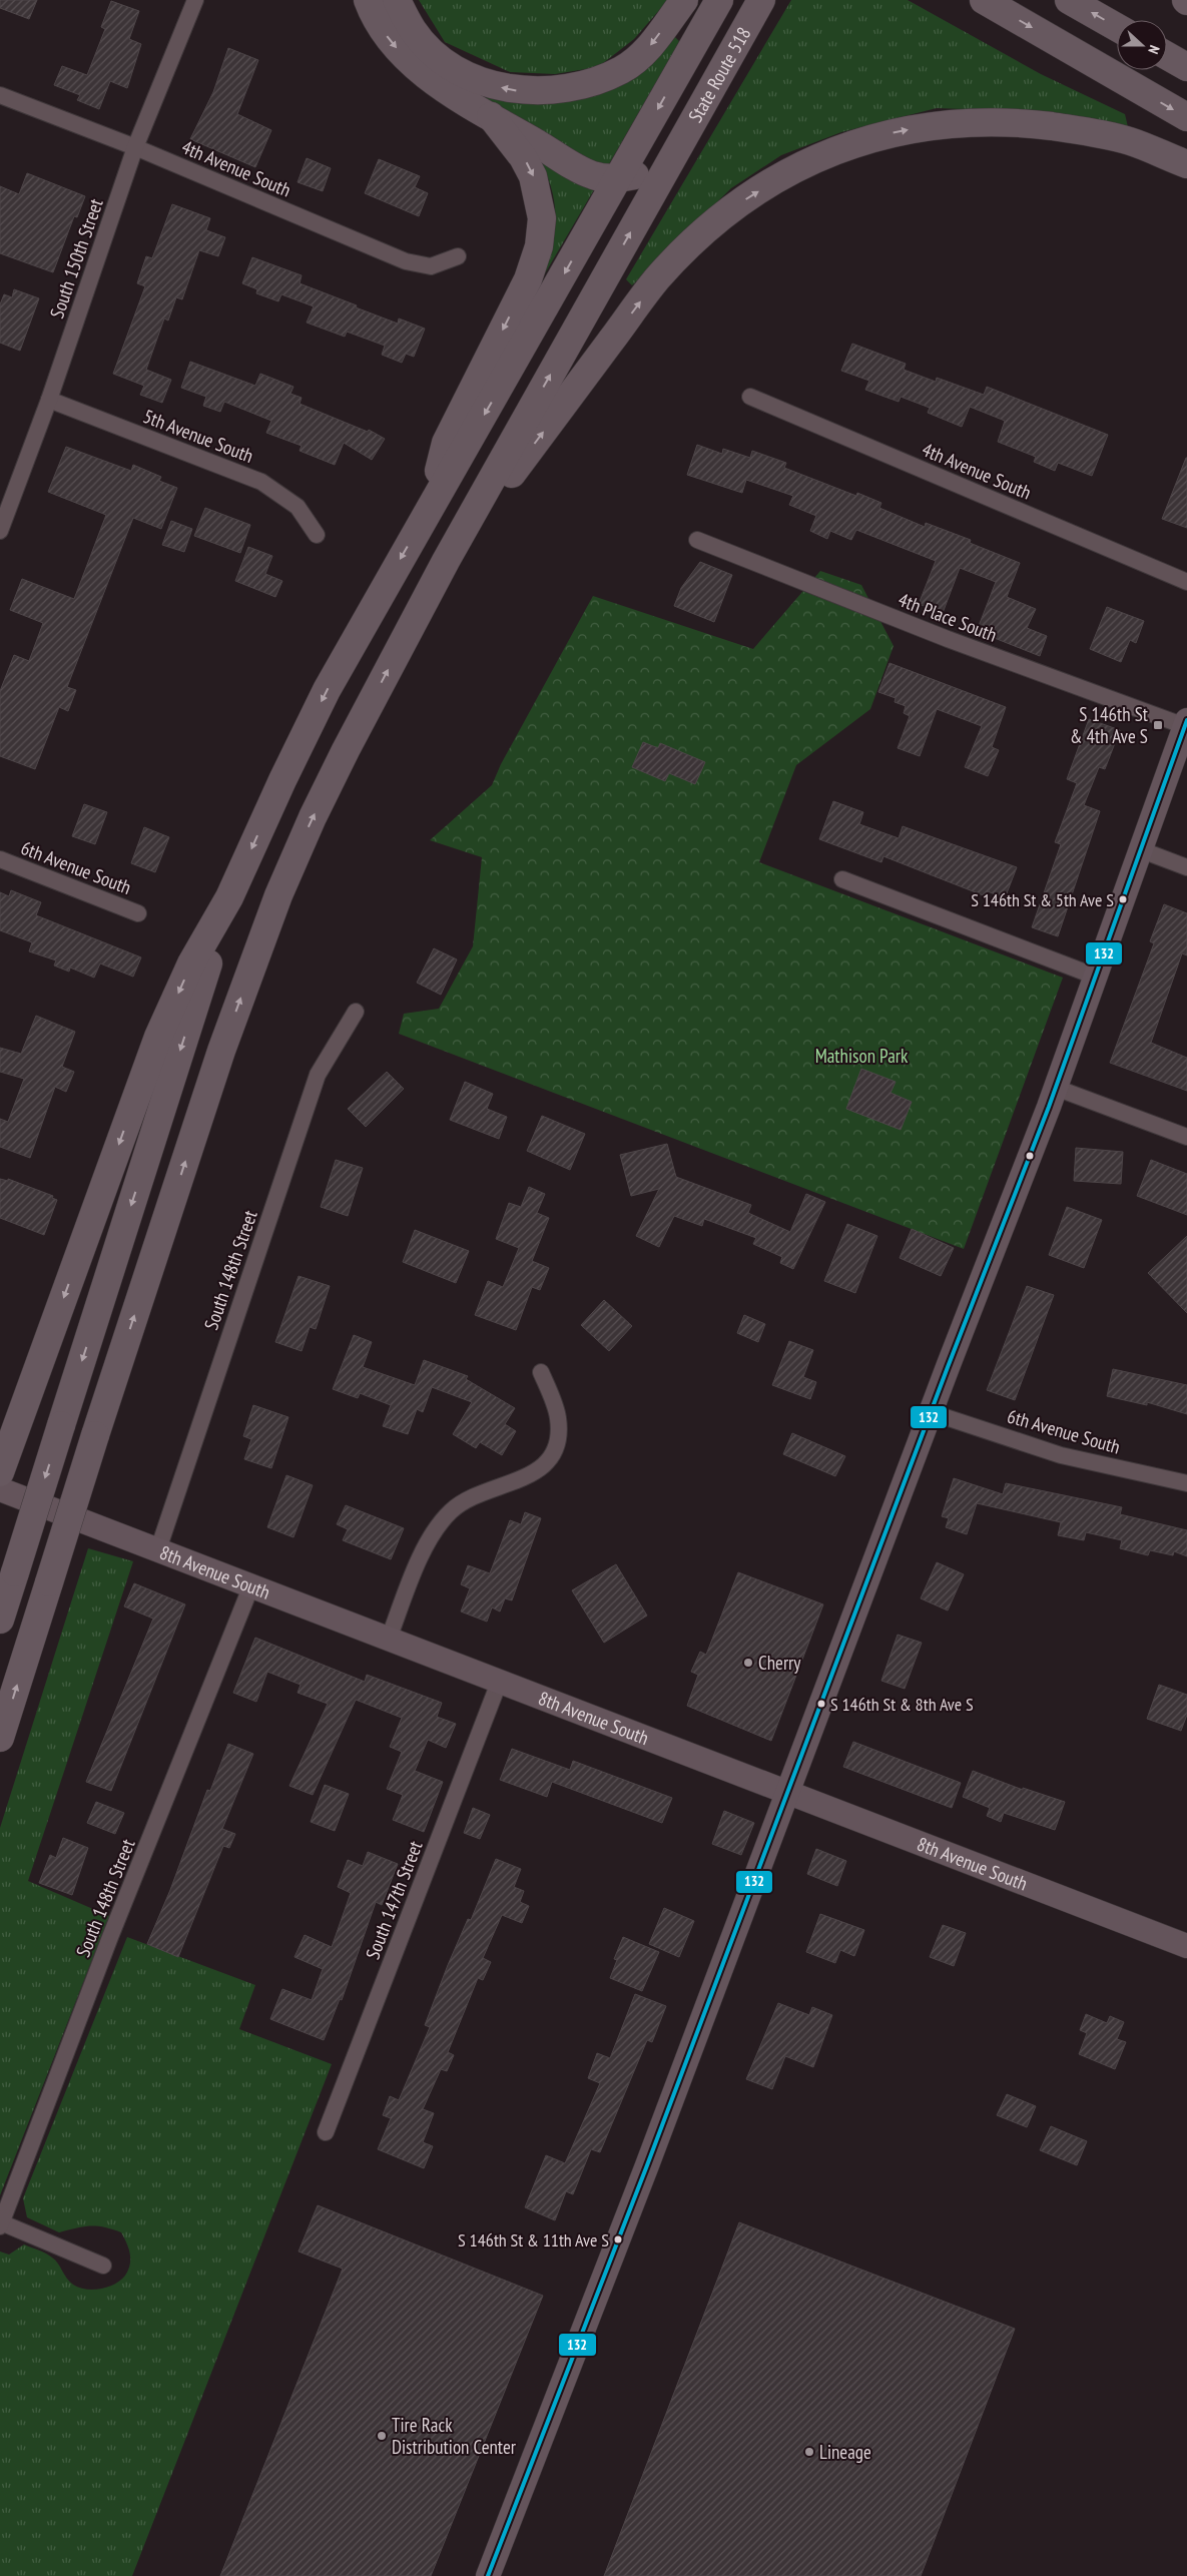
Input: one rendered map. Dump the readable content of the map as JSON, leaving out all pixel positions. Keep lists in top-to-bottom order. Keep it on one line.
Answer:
{"streets":{"highway":["State Route 518"],"street":["4th Avenue South","South 150th Street","5th Avenue South","4th Place South","6th Avenue South","South 148th Street","8th Avenue South","South 147th Street"]},"crossings":[["4th Avenue South","South 150th Street"],["South 150th Street","5th Avenue South"],["South 148th Street","8th Avenue South"],["8th Avenue South","South 147th Street"]],"parks":["Mathison Park"],"places":{"transit":["S 146th St & 4th Ave S"],"other":["S 146th St & 5th Ave S","Cherry","S 146th St & 8th Ave S","S 146th St & 11th Ave S","Tire Rack Distribution Center","Lineage"]},"lines":["transit line 132"],"north":"right"}
